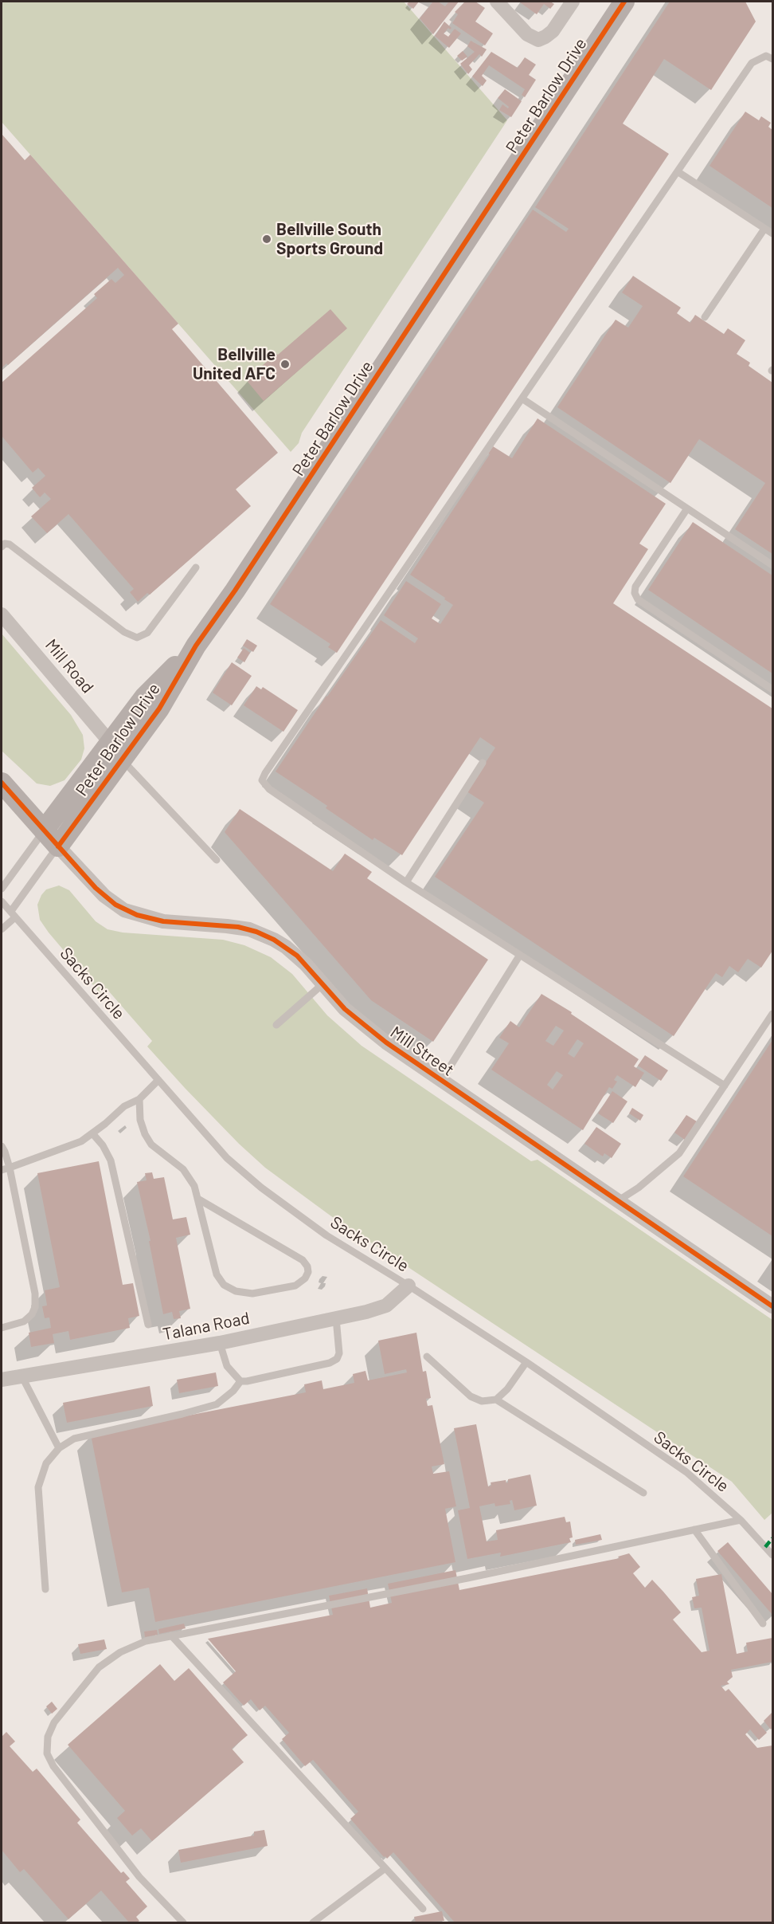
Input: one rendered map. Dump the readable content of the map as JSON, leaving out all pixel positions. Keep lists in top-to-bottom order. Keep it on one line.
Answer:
{"streets":{"street":["Peter Barlow Drive","Mill Road","Mill Street","Talana Road"],"lane":["Sacks Circle"]},"crossings":[["Peter Barlow Drive","Mill Road"],["Peter Barlow Drive","Sacks Circle"],["Peter Barlow Drive","Mill Street"],["Sacks Circle","Talana Road"]],"places":["Bellville South Sports Ground","Bellville United AFC"]}
